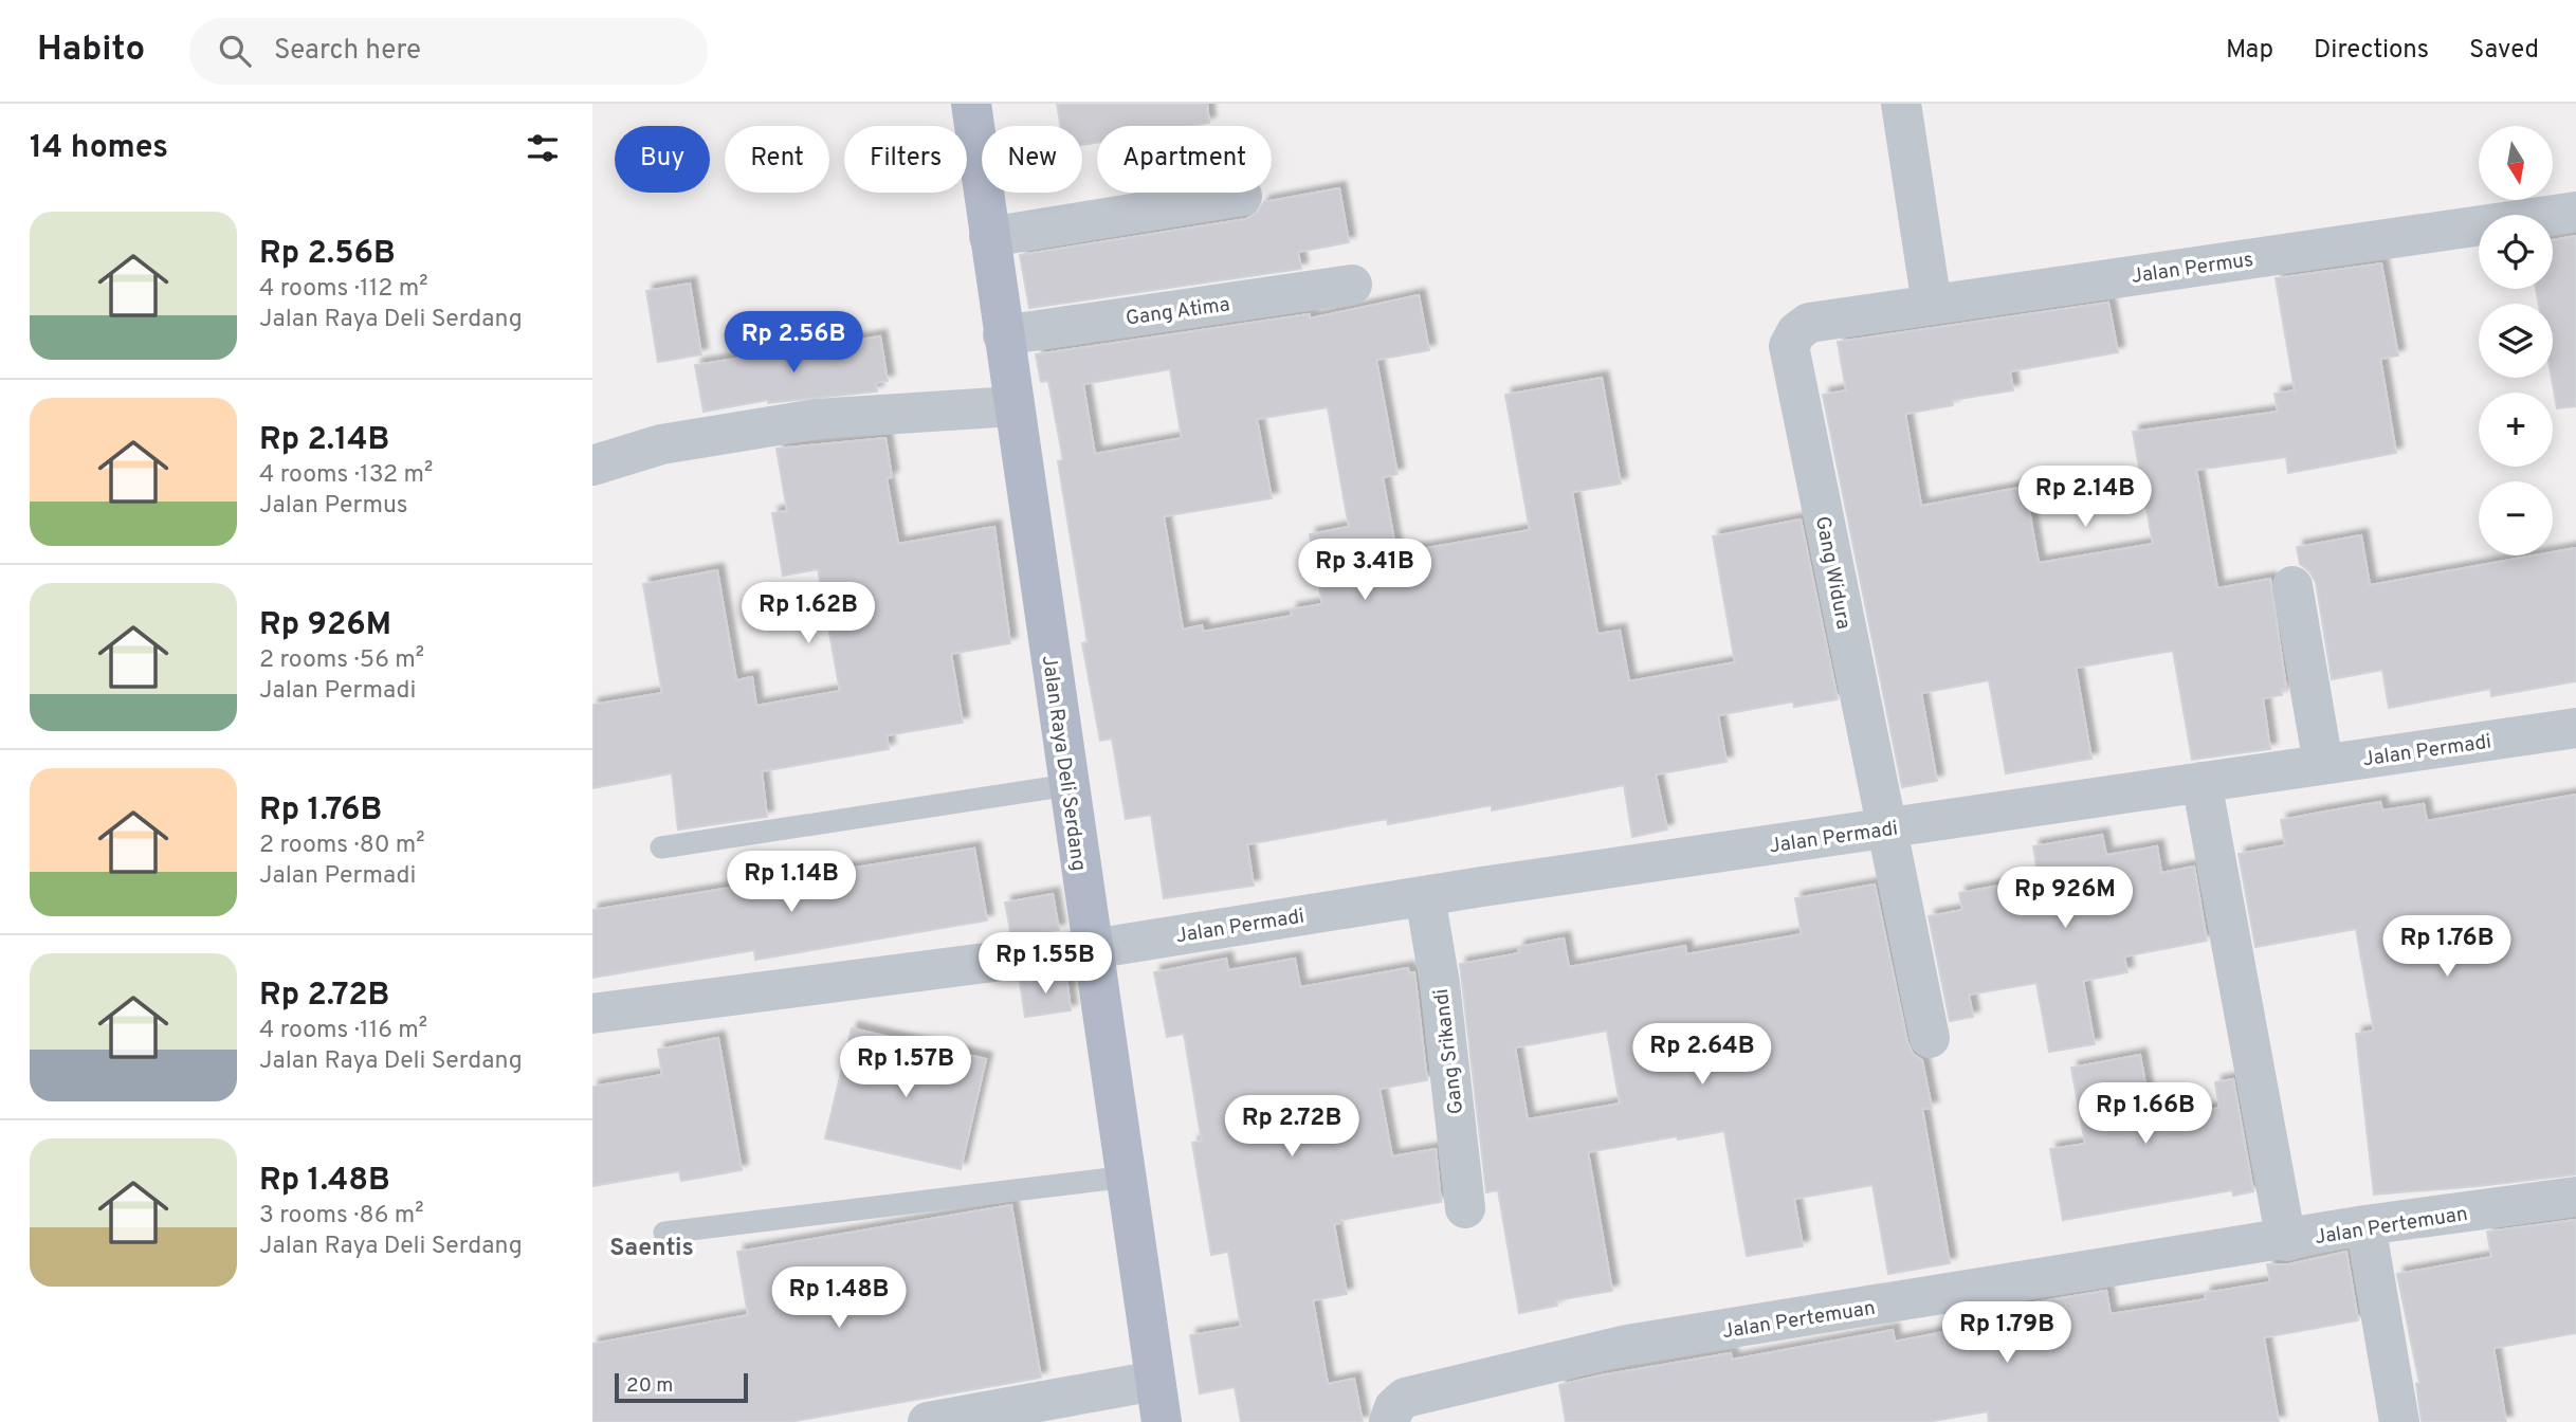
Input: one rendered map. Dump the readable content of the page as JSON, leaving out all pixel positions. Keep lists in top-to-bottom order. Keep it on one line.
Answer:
{"streets":{"main road":["Jalan Raya Deli Serdang"],"street":["Jalan Permus","Gang Atima","Gang Widura","Jalan Permadi","Gang Srikandi","Jalan Pertemuan"]},"crossings":[["Jalan Permus","Gang Widura"],["Gang Atima","Jalan Raya Deli Serdang"],["Gang Widura","Jalan Permadi"],["Jalan Permadi","Jalan Raya Deli Serdang"],["Jalan Permadi","Gang Srikandi"]],"districts":["Saentis"],"scale_bar":"20 m","north":"bottom","page":{"header":"Habito","search":"Search here","nav":["Map","Directions","Saved"],"heading":"14 homes","map_buttons":["+","−"],"chip":["Buy","Rent","Filters","New","Apartment"],"list":[{"name":"Rp 2.56B","note":"4 rooms · 112 m² · Jalan Raya Deli Serdang"},{"name":"Rp 2.14B","note":"4 rooms · 132 m² · Jalan Permus"},{"name":"Rp 926M","note":"2 rooms · 56 m² · Jalan Permadi"},{"name":"Rp 1.76B","note":"2 rooms · 80 m² · Jalan Permadi"},{"name":"Rp 2.72B","note":"4 rooms · 116 m² · Jalan Raya Deli Serdang"},{"name":"Rp 1.48B","note":"3 rooms · 86 m² · Jalan Raya Deli Serdang"}],"price":["Rp 2.56B","Rp 2.14B","Rp 3.41B","Rp 1.62B","Rp 1.14B","Rp 926M","Rp 1.76B","Rp 1.55B","Rp 2.64B","Rp 1.57B","Rp 1.66B","Rp 2.72B","Rp 1.48B","Rp 1.79B"],"scale":"20 m"}}
